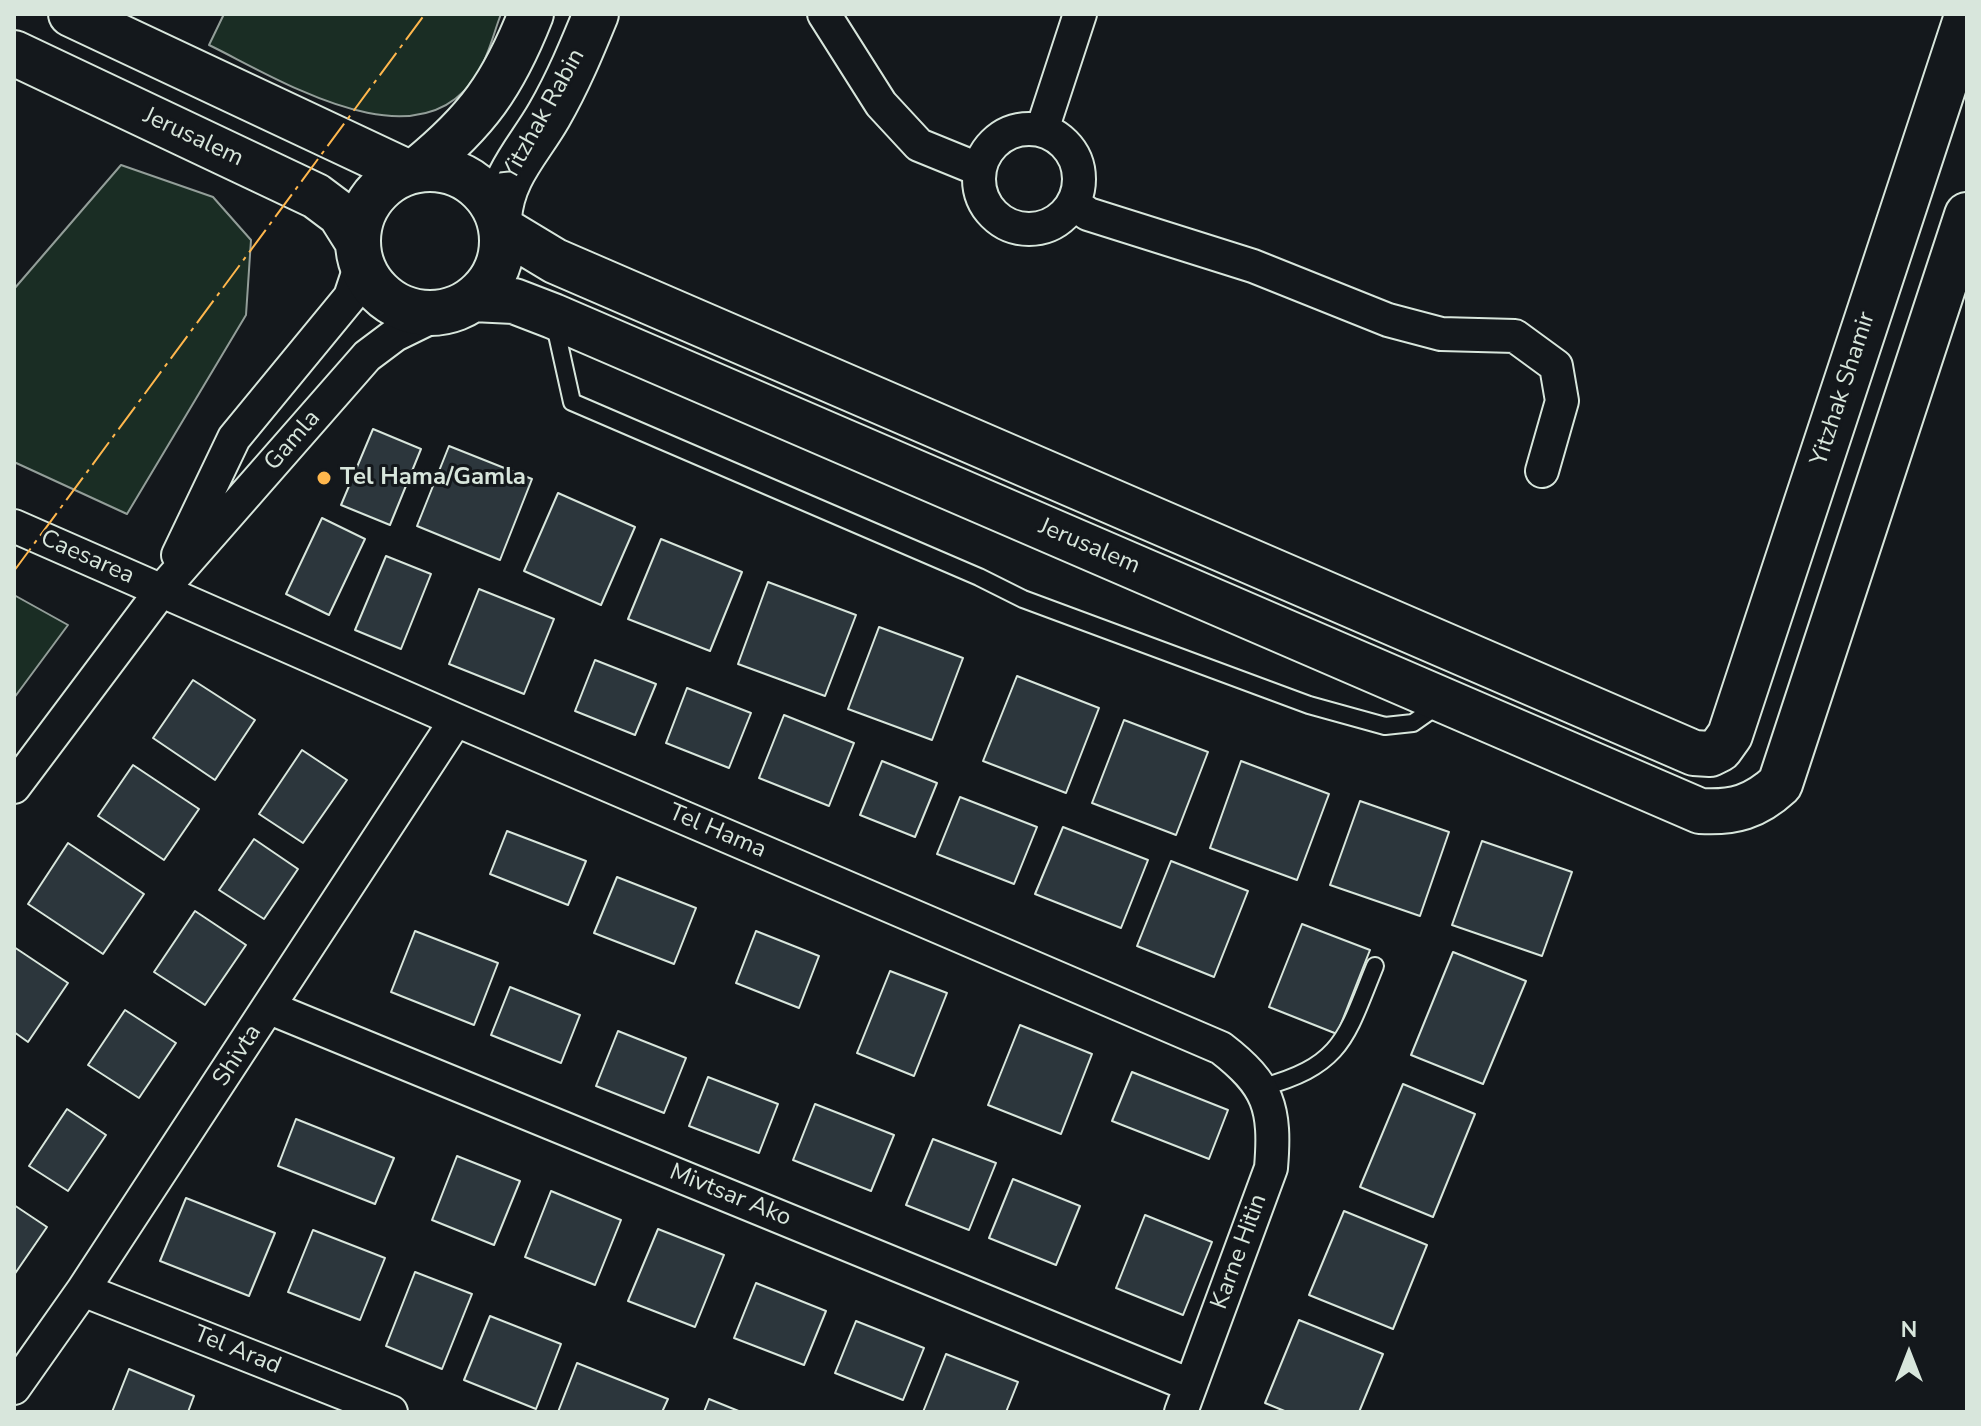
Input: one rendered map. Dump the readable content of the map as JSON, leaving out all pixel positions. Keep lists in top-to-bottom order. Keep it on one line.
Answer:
{"streets":{"main road":["Yitzhak Rabin","Jerusalem","Yitzhak Shamir"],"street":["Gamla","Caesarea","Tel Hama","Shivta","Mivtsar Ako","Karne Hitin","Tel Arad"]},"crossings":[["Yitzhak Rabin","Jerusalem"],["Yitzhak Rabin","Gamla"],["Jerusalem","Yitzhak Shamir"],["Jerusalem","Gamla"],["Gamla","Caesarea"],["Gamla","Tel Hama"],["Caesarea","Tel Hama"],["Tel Hama","Shivta"],["Tel Hama","Karne Hitin"],["Shivta","Mivtsar Ako"],["Shivta","Tel Arad"],["Mivtsar Ako","Karne Hitin"]],"places":["Tel Hama/Gamla"],"north":"top"}
